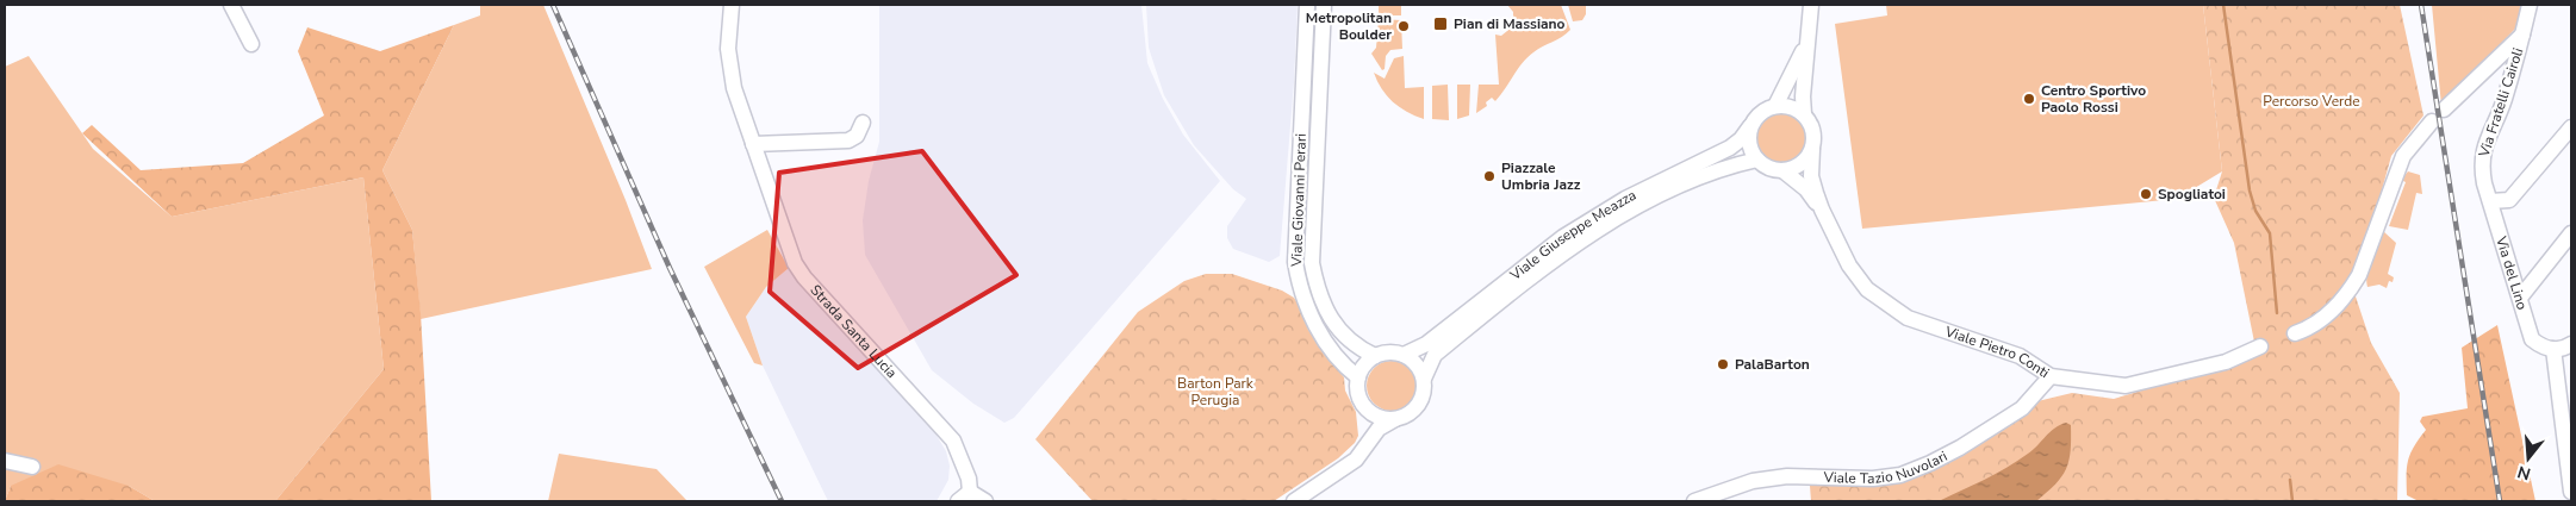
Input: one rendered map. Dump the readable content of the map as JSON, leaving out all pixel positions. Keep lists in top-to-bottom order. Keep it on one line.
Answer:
{"streets":{"street":["Via Fratelli Cairoli","Viale Giovanni Perari","Viale Giuseppe Meazza","Via del Lino","Strada Santa Lucia","Viale Pietro Conti","Viale Tazio Nuvolari"]},"crossings":[["Via Fratelli Cairoli","Via del Lino"],["Viale Giovanni Perari","Viale Giuseppe Meazza"],["Viale Giuseppe Meazza","Viale Pietro Conti"],["Viale Pietro Conti","Viale Tazio Nuvolari"]],"parks":["Percorso Verde","Barton Park Perugia"],"places":{"transit":["Pian di Massiano"],"other":["Metropolitan Boulder","Centro Sportivo Paolo Rossi","Piazzale Umbria Jazz","Spogliatoi","PalaBarton"]},"north":"bottom"}
